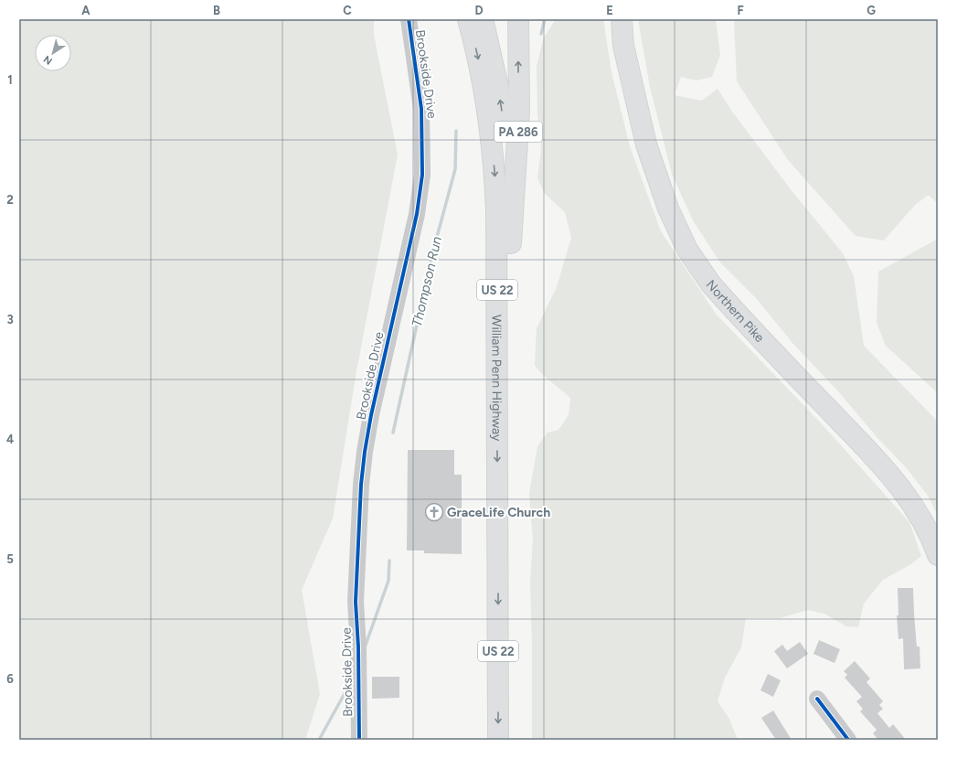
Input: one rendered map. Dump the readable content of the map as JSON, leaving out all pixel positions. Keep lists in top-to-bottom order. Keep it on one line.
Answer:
{"streets":{"main road":["PA 286","US 22","Northern Pike","William Penn Highway"],"street":["Brookside Drive"]},"crossings":[["PA 286","William Penn Highway"]],"water":["Thompson Run"],"places":{"church":["GraceLife Church"]},"north":"bottom left","grid":{"columns":["A","B","C","D","E","F","G"],"rows":["1","2","3","4","5","6"]}}
